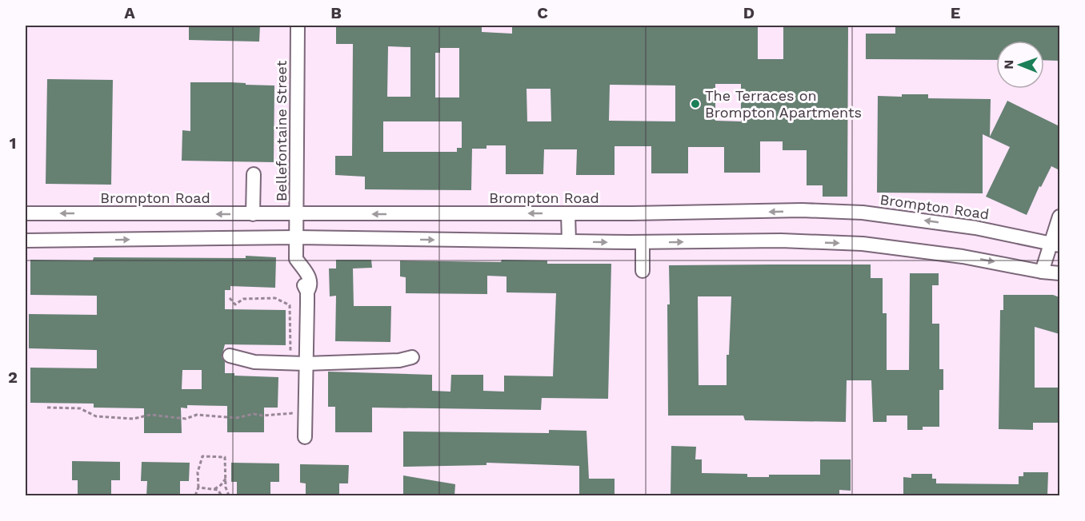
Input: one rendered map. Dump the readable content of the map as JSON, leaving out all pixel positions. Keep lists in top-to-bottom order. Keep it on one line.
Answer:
{"streets":{"street":["Bellefontaine Street","Brompton Road"]},"crossings":[["Bellefontaine Street","Brompton Road"]],"places":["The Terraces on Brompton Apartments"],"north":"left","grid":{"columns":["A","B","C","D","E"],"rows":["1","2"]}}
